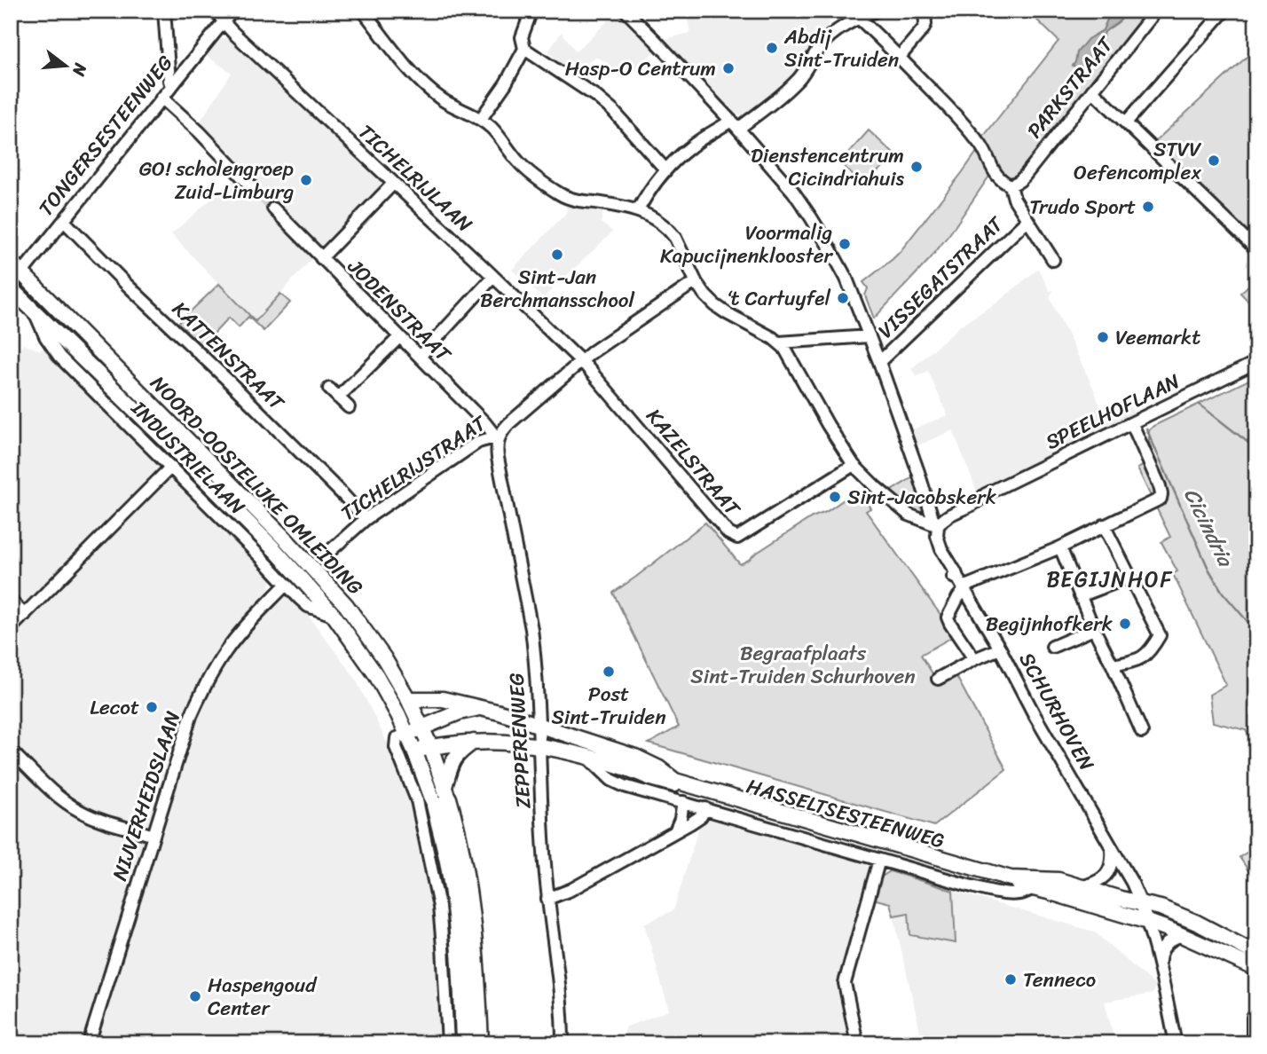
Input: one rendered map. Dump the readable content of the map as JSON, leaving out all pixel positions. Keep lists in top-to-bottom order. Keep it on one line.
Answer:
{"streets":{"main road":["TONGERSESTEENWEG","NOORD-OOSTELIJKE OMLEIDING","HASSELTSESTEENWEG"],"street":["PARKSTRAAT","TICHELRIJLAAN","VISSEGATSTRAAT","JODENSTRAAT","KATTENSTRAAT","SPEELHOFLAAN","INDUSTRIELAAN","KAZELSTRAAT","TICHELRIJSTRAAT","SCHURHOVEN","ZEPPERENWEG","NIJVERHEIDSLAAN"]},"crossings":[["PARKSTRAAT","VISSEGATSTRAAT"],["TONGERSESTEENWEG","TICHELRIJLAAN"],["TONGERSESTEENWEG","KATTENSTRAAT"],["TONGERSESTEENWEG","NOORD-OOSTELIJKE OMLEIDING"],["TICHELRIJLAAN","KAZELSTRAAT"],["TICHELRIJLAAN","TICHELRIJSTRAAT"],["VISSEGATSTRAAT","SCHURHOVEN"],["JODENSTRAAT","TICHELRIJSTRAAT"],["JODENSTRAAT","ZEPPERENWEG"],["KATTENSTRAAT","TICHELRIJSTRAAT"],["SPEELHOFLAAN","SCHURHOVEN"],["INDUSTRIELAAN","NOORD-OOSTELIJKE OMLEIDING"],["INDUSTRIELAAN","NIJVERHEIDSLAAN"],["KAZELSTRAAT","TICHELRIJSTRAAT"],["TICHELRIJSTRAAT","ZEPPERENWEG"],["NOORD-OOSTELIJKE OMLEIDING","HASSELTSESTEENWEG"],["SCHURHOVEN","HASSELTSESTEENWEG"],["ZEPPERENWEG","HASSELTSESTEENWEG"]],"districts":["BEGIJNHOF"],"water":["Cicindria"],"parks":["Begraafplaats Sint-Truiden Schurhoven"],"places":["Abdij Sint-Truiden","Hasp-O Centrum","STVV Oefencomplex","Dienstencentrum Cicindriahuis","GO! scholengroep Zuid-Limburg","Trudo Sport","Voormalig Kapucijnenklooster","Sint-Jan Berchmansschool","‘t Cartuyfel","Veemarkt","Sint-Jacobskerk","Begijnhofkerk","Post Sint-Truiden","Lecot","Tenneco","Haspengoud Center"],"north":"right"}
